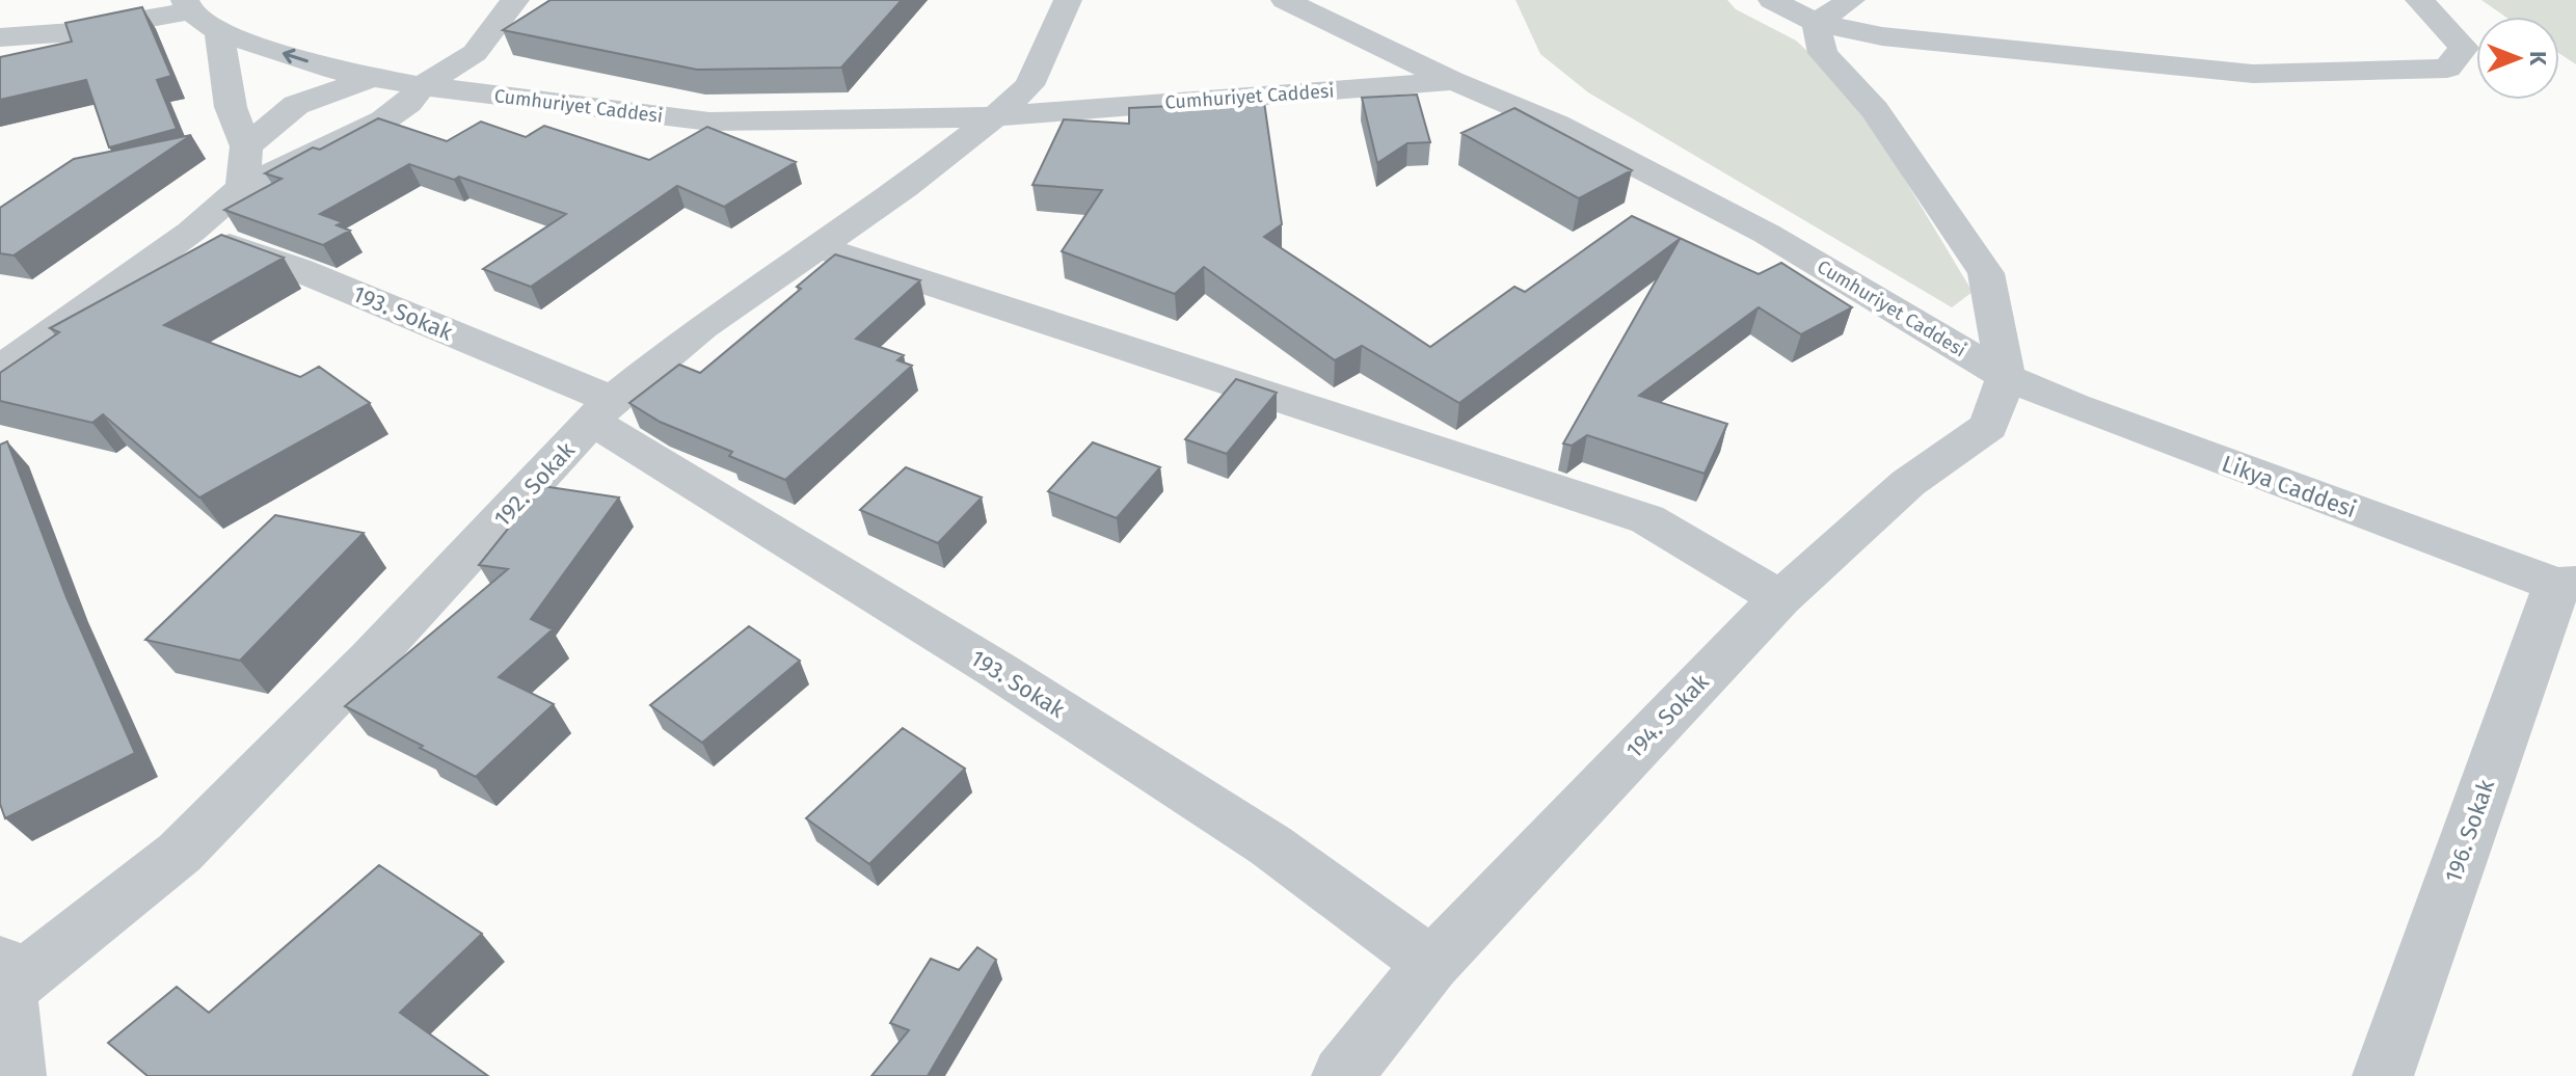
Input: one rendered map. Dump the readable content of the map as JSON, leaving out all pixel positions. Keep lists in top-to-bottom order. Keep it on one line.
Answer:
{"streets":{"street":["Cumhuriyet Caddesi","193. Sokak","192. Sokak","Likya Caddesi","194. Sokak","196. Sokak"]},"crossings":[["Cumhuriyet Caddesi","192. Sokak"],["Cumhuriyet Caddesi","Likya Caddesi"],["Cumhuriyet Caddesi","194. Sokak"],["193. Sokak","192. Sokak"],["193. Sokak","194. Sokak"],["Likya Caddesi","194. Sokak"],["Likya Caddesi","196. Sokak"]],"north":"right"}
